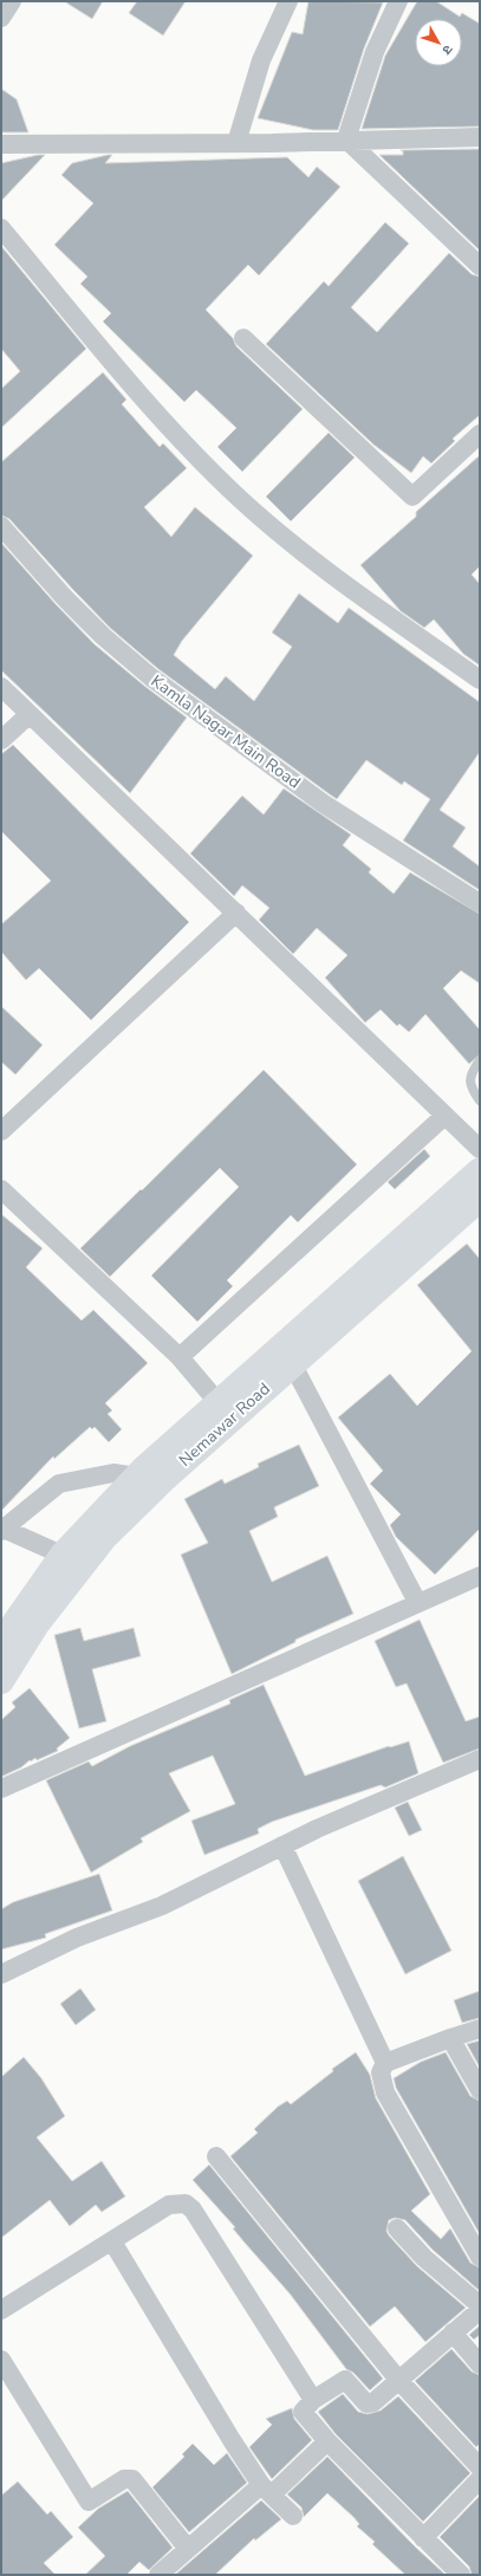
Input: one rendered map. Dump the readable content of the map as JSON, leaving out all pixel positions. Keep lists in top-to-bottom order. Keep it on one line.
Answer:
{"streets":{"highway":["Nemawar Road"],"street":["Kamla Nagar Main Road"]},"north":"bottom right"}
